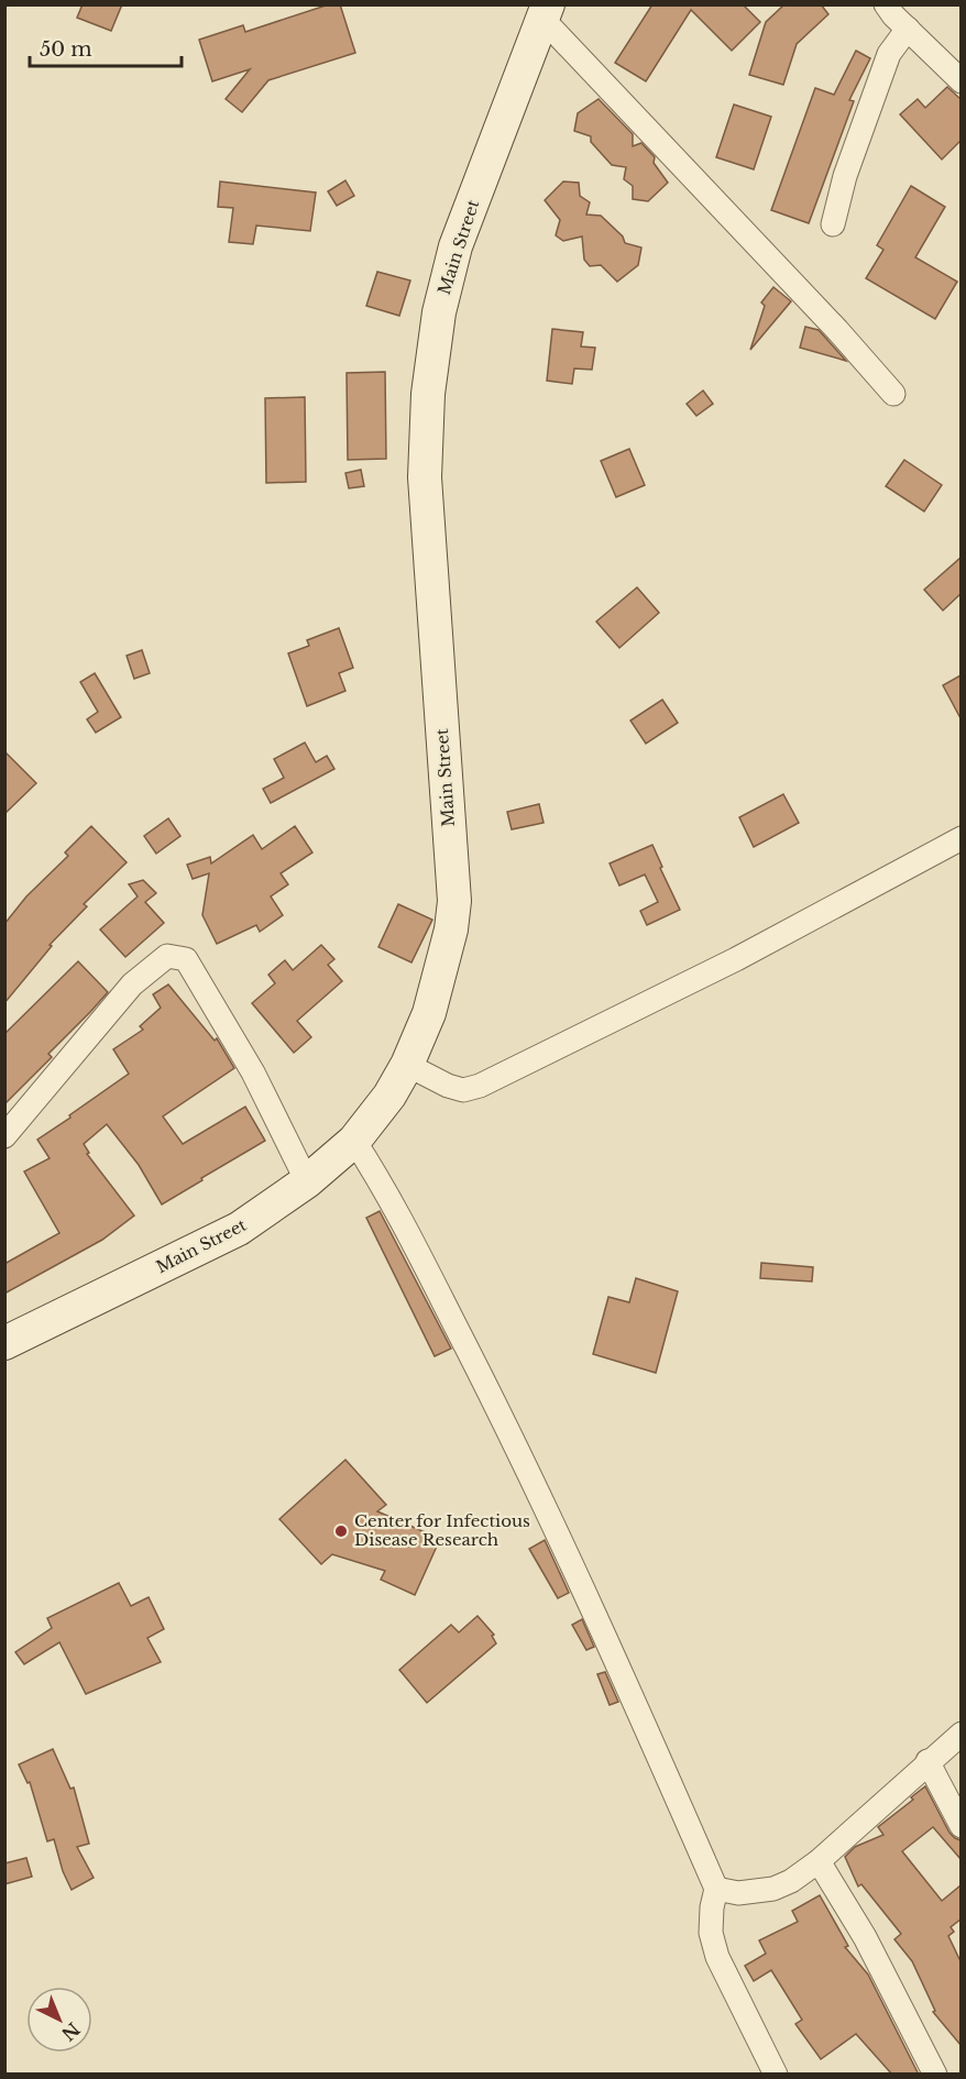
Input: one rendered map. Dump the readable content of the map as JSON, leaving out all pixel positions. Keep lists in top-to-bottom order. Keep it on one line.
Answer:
{"streets":{"main road":["Main Street"]},"places":["Center for Infectious Disease Research"],"scale_bar":"50 m","north":"bottom right"}
